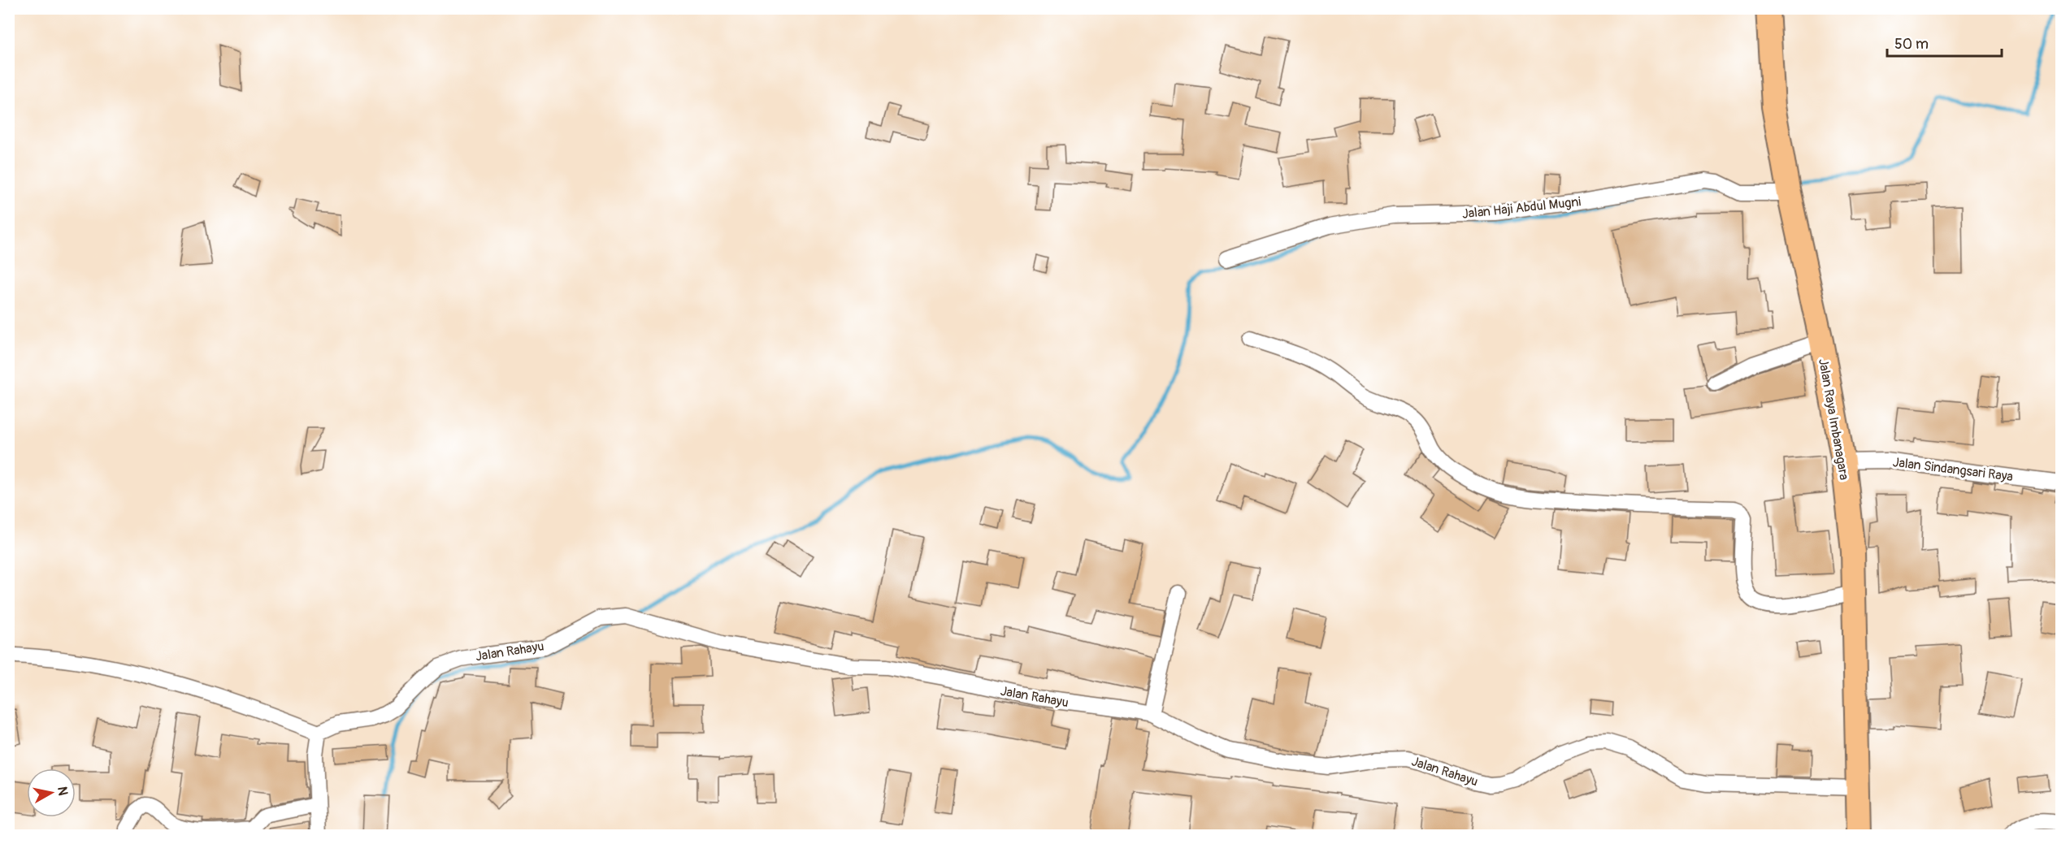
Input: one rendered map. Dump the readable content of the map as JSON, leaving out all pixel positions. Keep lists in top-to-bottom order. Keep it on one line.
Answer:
{"streets":{"highway":["Jalan Raya Imbanagara"],"street":["Jalan Haji Abdul Mugni","Jalan Sindangsari Raya","Jalan Rahayu"]},"crossings":[["Jalan Haji Abdul Mugni","Jalan Raya Imbanagara"],["Jalan Raya Imbanagara","Jalan Sindangsari Raya"],["Jalan Raya Imbanagara","Jalan Rahayu"]],"scale_bar":"50 m","north":"right"}
